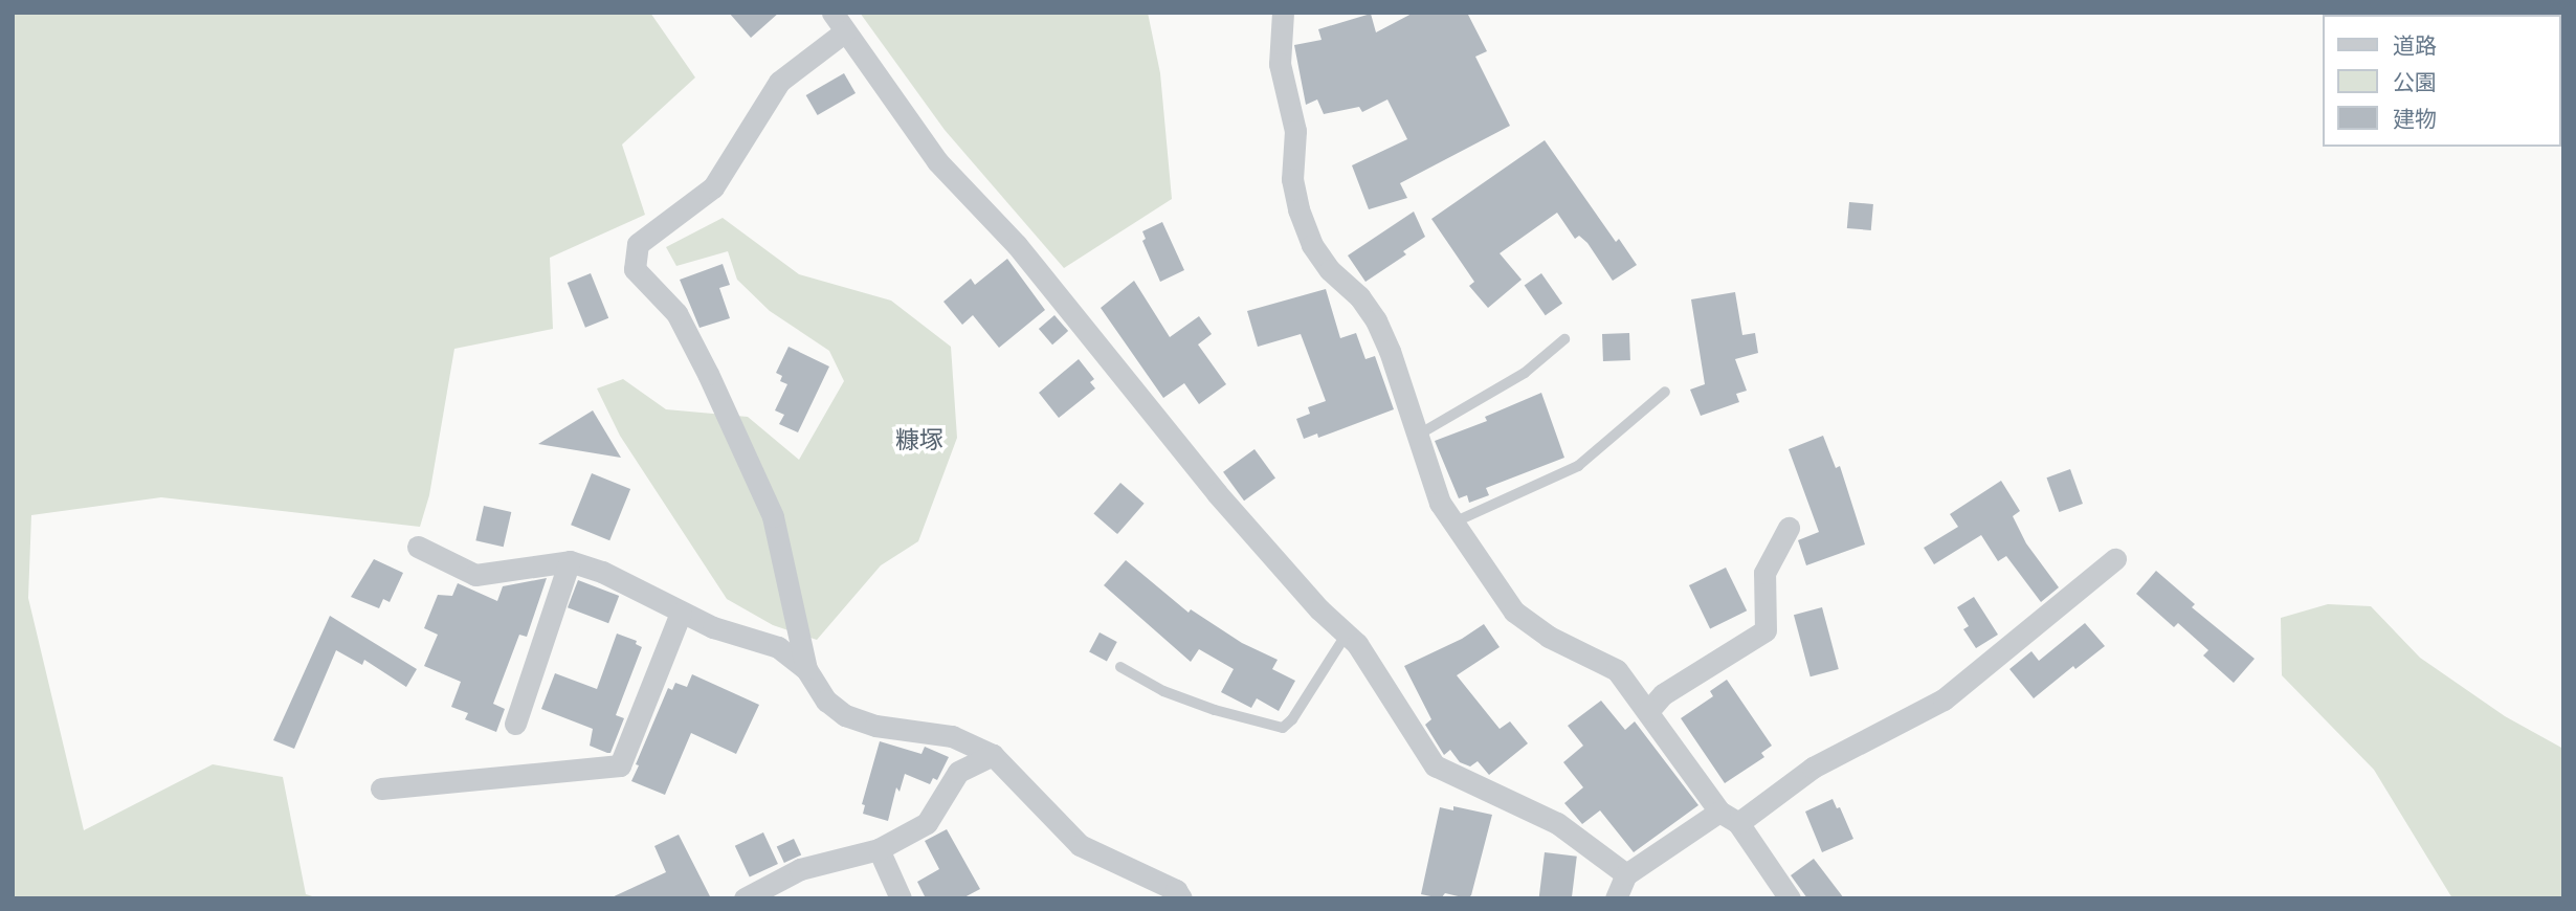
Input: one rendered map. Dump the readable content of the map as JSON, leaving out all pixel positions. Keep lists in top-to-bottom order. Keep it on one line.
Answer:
{"districts":["糠塚"],"legend":["道路","公園","建物"]}
